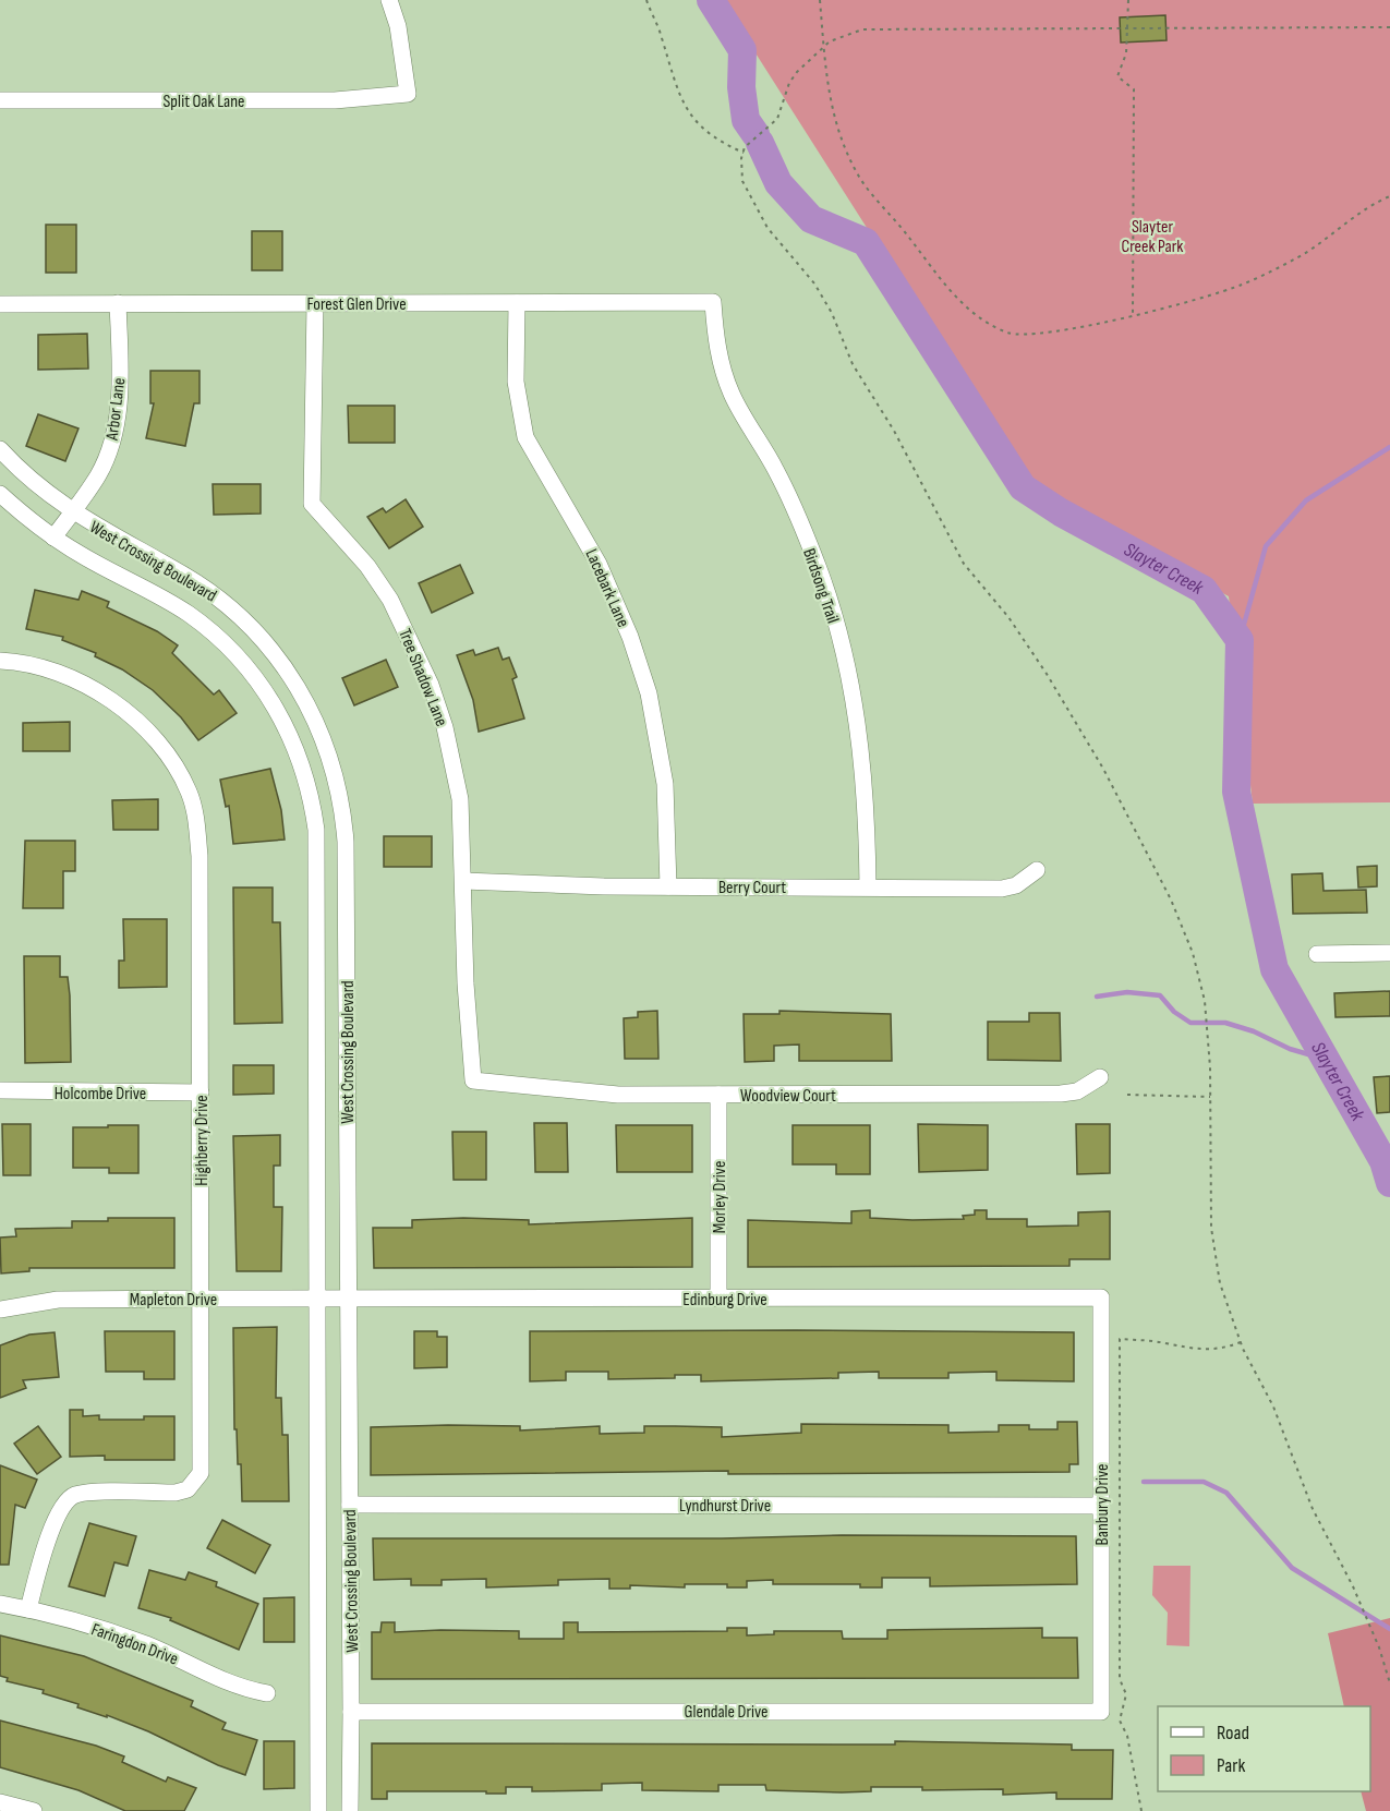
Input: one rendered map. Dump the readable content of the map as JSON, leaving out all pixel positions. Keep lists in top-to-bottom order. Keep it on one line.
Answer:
{"streets":{"street":["Split Oak Lane","Forest Glen Drive","Arbor Lane","West Crossing Boulevard","Birdsong Trail","Lacebark Lane","Tree Shadow Lane","Berry Court","Holcombe Drive","Woodview Court","Highberry Drive","Morley Drive","Mapleton Drive","Edinburg Drive","Lyndhurst Drive","Banbury Drive","Faringdon Drive","Glendale Drive"]},"crossings":[["Forest Glen Drive","Arbor Lane"],["Forest Glen Drive","Birdsong Trail"],["Forest Glen Drive","Lacebark Lane"],["Forest Glen Drive","Tree Shadow Lane"],["Arbor Lane","West Crossing Boulevard"],["West Crossing Boulevard","Mapleton Drive"],["West Crossing Boulevard","Edinburg Drive"],["West Crossing Boulevard","Lyndhurst Drive"],["West Crossing Boulevard","Glendale Drive"],["Birdsong Trail","Berry Court"],["Lacebark Lane","Berry Court"],["Tree Shadow Lane","Berry Court"],["Tree Shadow Lane","Woodview Court"],["Holcombe Drive","Highberry Drive"],["Woodview Court","Morley Drive"],["Highberry Drive","Mapleton Drive"],["Highberry Drive","Faringdon Drive"],["Morley Drive","Edinburg Drive"],["Mapleton Drive","Edinburg Drive"],["Edinburg Drive","Banbury Drive"],["Lyndhurst Drive","Banbury Drive"],["Banbury Drive","Glendale Drive"]],"water":["Slayter Creek"],"parks":["Slayter Creek Park"],"legend":["Road","Park"]}
